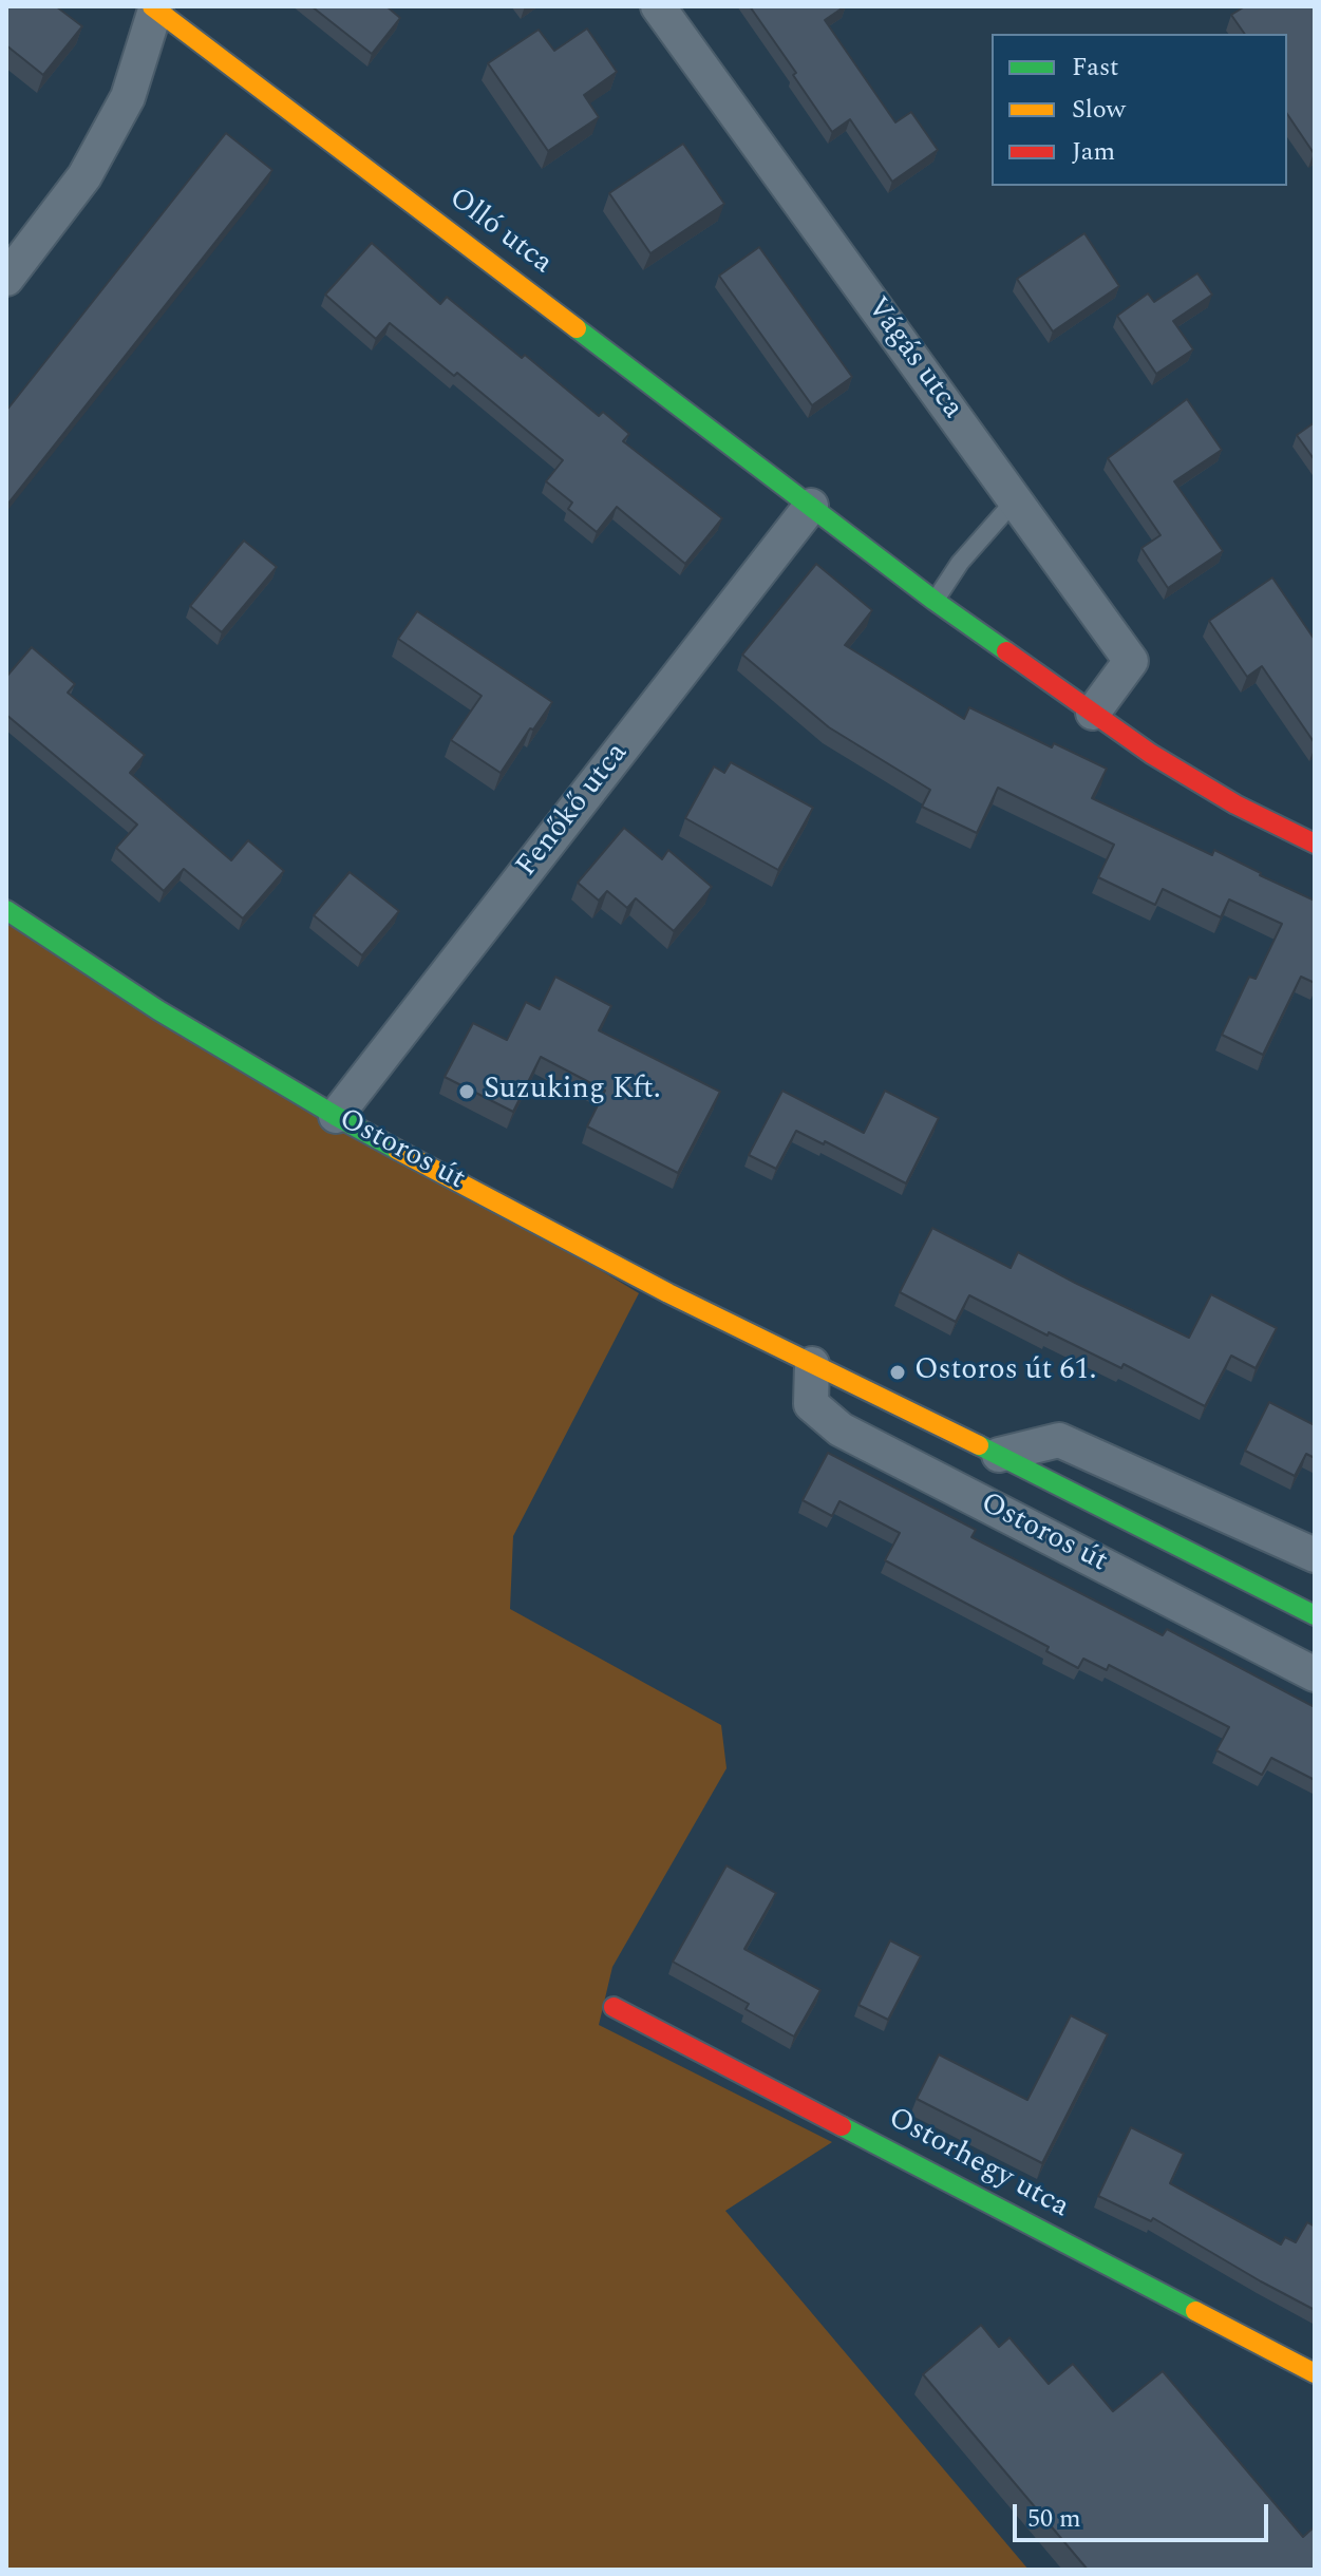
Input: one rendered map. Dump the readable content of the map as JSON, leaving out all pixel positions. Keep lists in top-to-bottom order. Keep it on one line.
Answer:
{"streets":{"street":["Olló utca","Vágás utca","Fenőkő utca","Ostoros út","Ostorhegy utca"]},"crossings":[["Olló utca","Fenőkő utca"],["Fenőkő utca","Ostoros út"]],"places":["Suzuking Kft.","Ostoros út 61."],"legend":["Fast","Slow","Jam"],"scale_bar":"50 m"}
